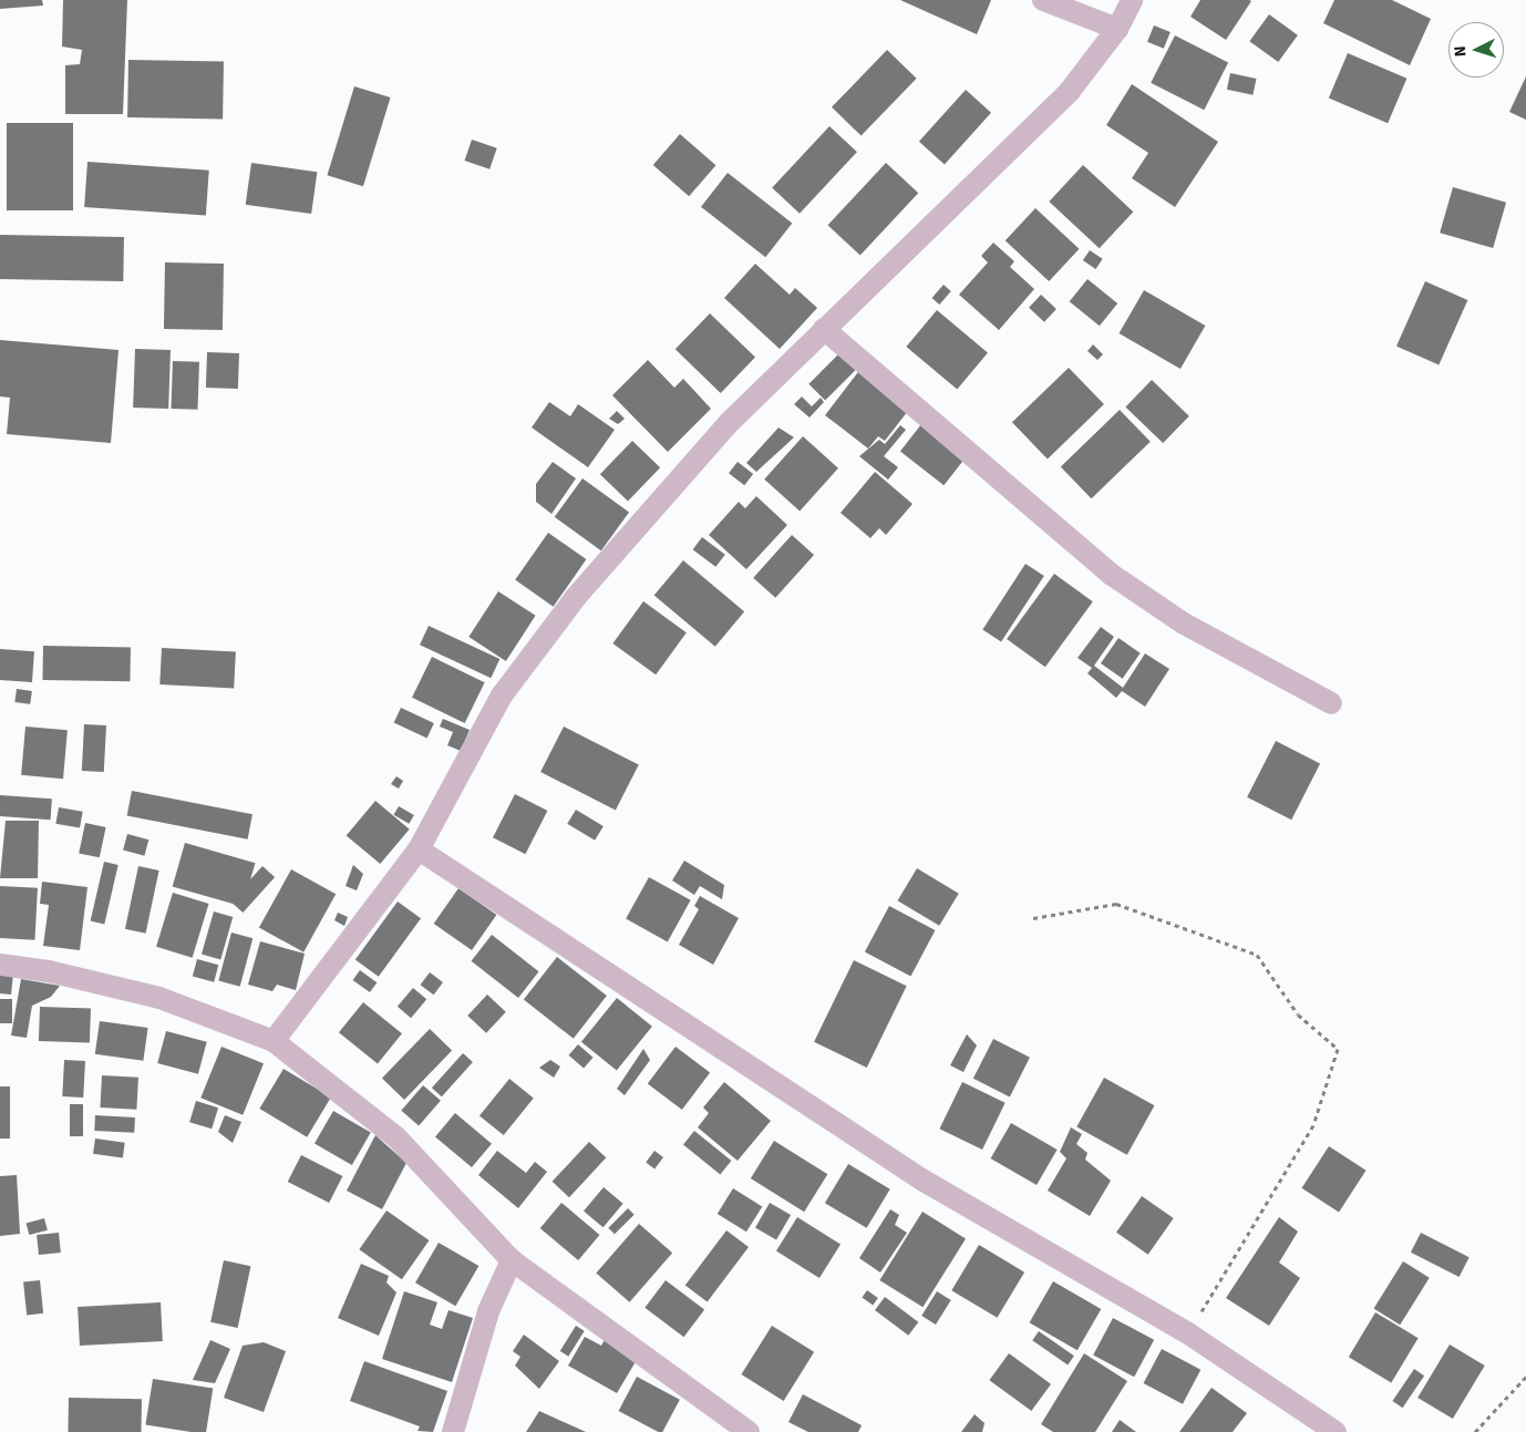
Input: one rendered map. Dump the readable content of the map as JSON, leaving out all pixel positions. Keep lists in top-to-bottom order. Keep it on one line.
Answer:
{"north":"left"}
